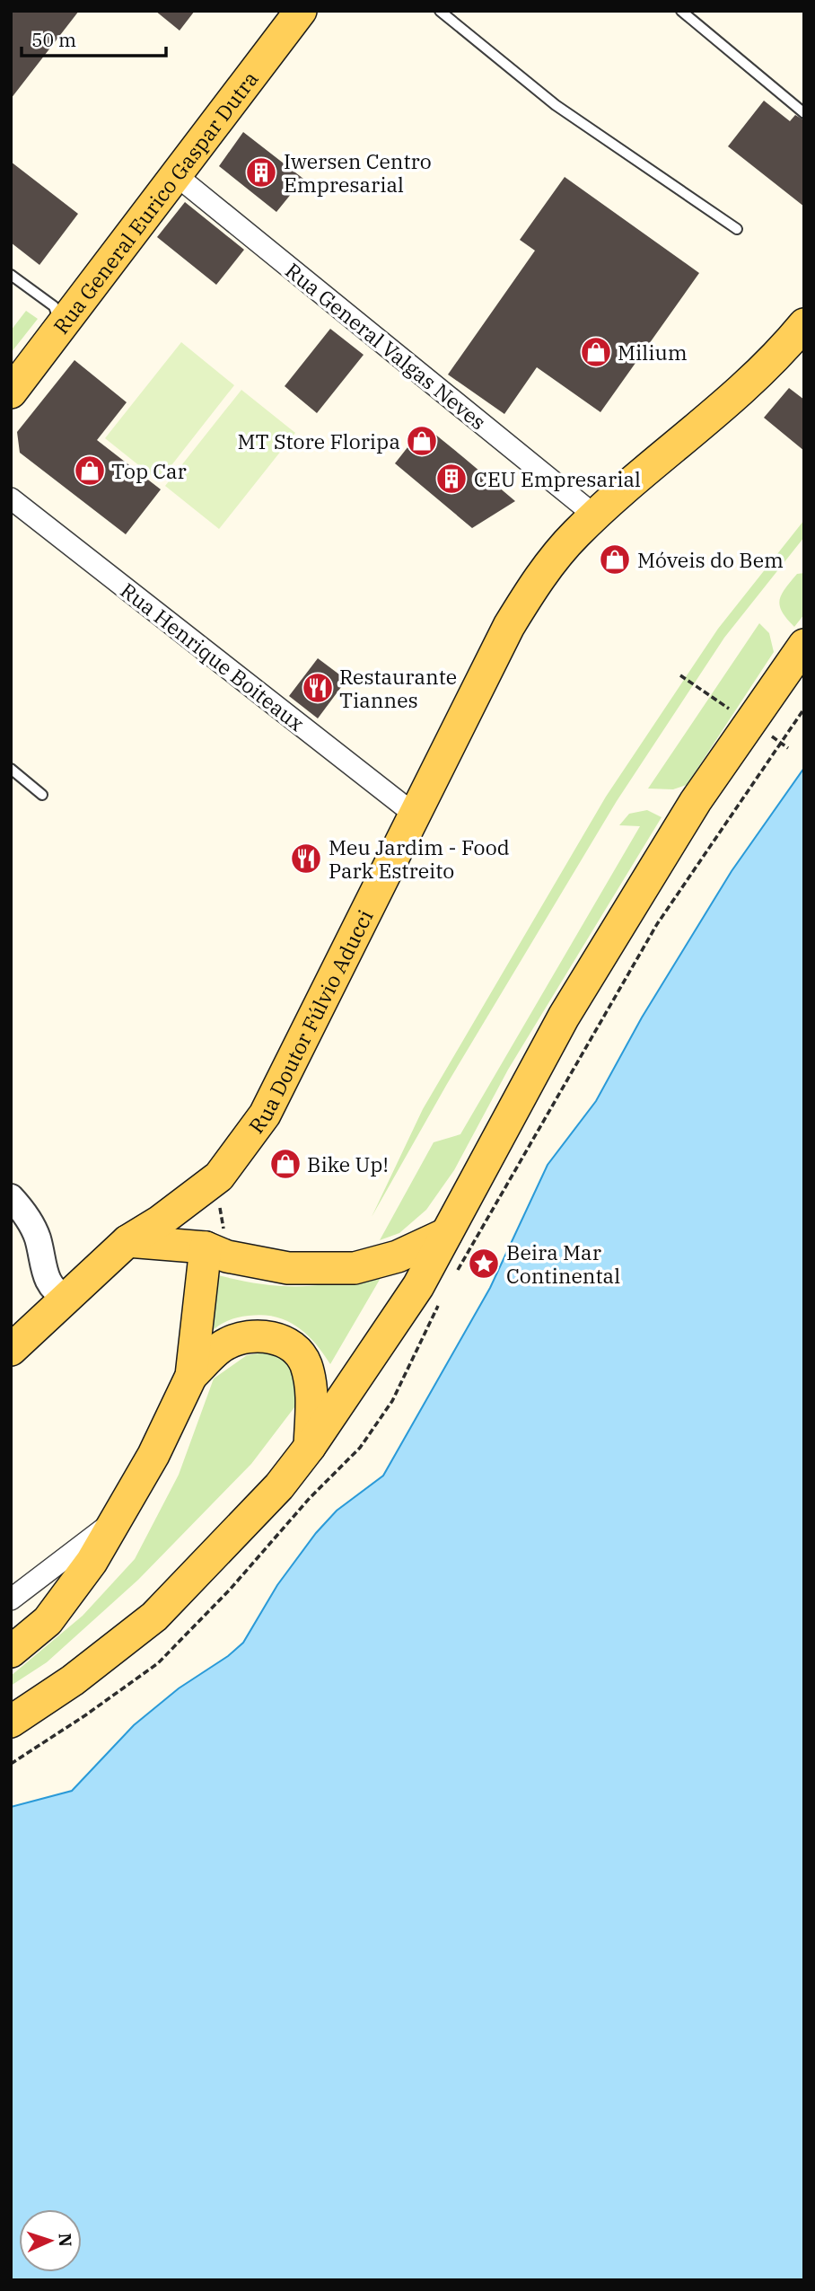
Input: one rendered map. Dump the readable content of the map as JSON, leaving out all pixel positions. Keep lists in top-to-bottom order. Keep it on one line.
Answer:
{"streets":{"main road":["Rua General Eurico Gaspar Dutra","Rua Doutor Fúlvio Aducci"],"street":["Rua General Valgas Neves","Rua Henrique Boiteaux"]},"crossings":[["Rua General Eurico Gaspar Dutra","Rua General Valgas Neves"],["Rua General Valgas Neves","Rua Doutor Fúlvio Aducci"],["Rua Henrique Boiteaux","Rua Doutor Fúlvio Aducci"]],"places":{"building":["Iwersen Centro Empresarial","CEU Empresarial"],"shop":["Milium","MT Store Floripa","Top Car","Móveis do Bem","Bike Up!"],"restaurant":["Restaurante Tiannes","Meu Jardim - Food Park Estreito"],"place":["Beira Mar Continental"]},"scale_bar":"50 m","north":"right"}
